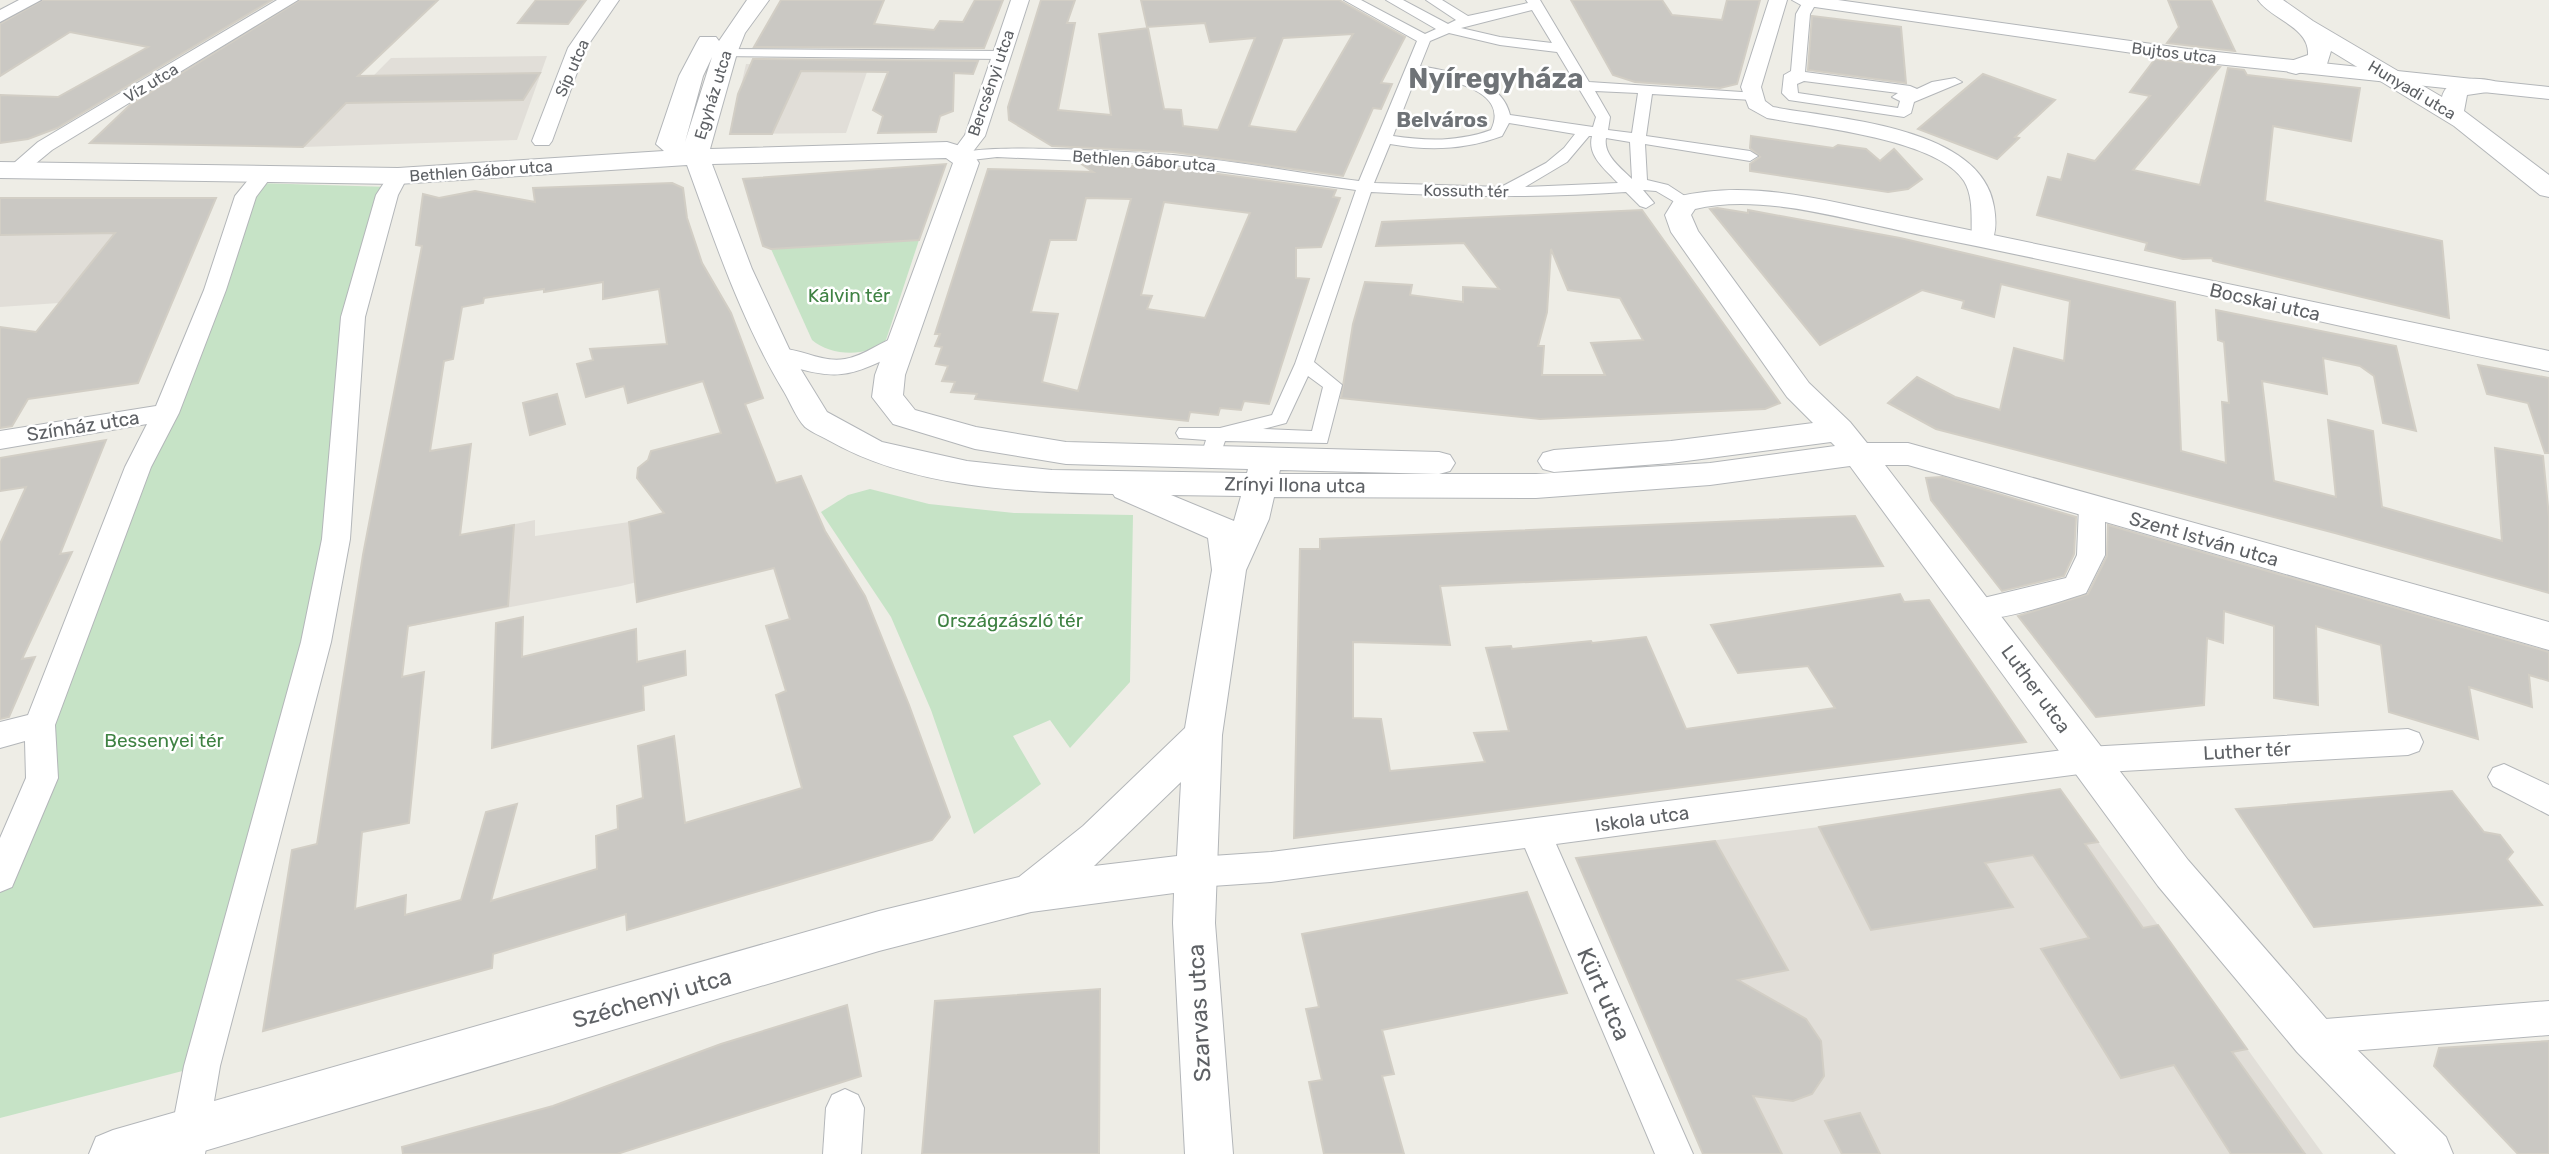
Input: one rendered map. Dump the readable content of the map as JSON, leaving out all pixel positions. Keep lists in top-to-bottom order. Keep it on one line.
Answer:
{"streets":{"street":["Bujtos utca","Síp utca","Víz utca","Bercsényi utca","Hunyadi utca","Egyház utca","Bethlen Gábor utca","Kossuth tér","Bocskai utca","Színház utca","Zrínyi Ilona utca","Szent István utca","Luther utca","Luther tér","Iskola utca","Kürt utca","Széchenyi utca","Szarvas utca"]},"crossings":[["Bujtos utca","Hunyadi utca"],["Víz utca","Bethlen Gábor utca"],["Bercsényi utca","Bethlen Gábor utca"],["Egyház utca","Bethlen Gábor utca"],["Egyház utca","Zrínyi Ilona utca"],["Bethlen Gábor utca","Kossuth tér"],["Zrínyi Ilona utca","Szent István utca"],["Zrínyi Ilona utca","Luther utca"],["Szent István utca","Luther utca"],["Luther utca","Luther tér"],["Luther utca","Iskola utca"],["Luther tér","Iskola utca"],["Iskola utca","Kürt utca"],["Iskola utca","Széchenyi utca"],["Iskola utca","Szarvas utca"],["Széchenyi utca","Szarvas utca"]],"districts":["Nyíregyháza","Belváros"],"parks":["Kálvin tér","Országzászló tér","Bessenyei tér"]}
